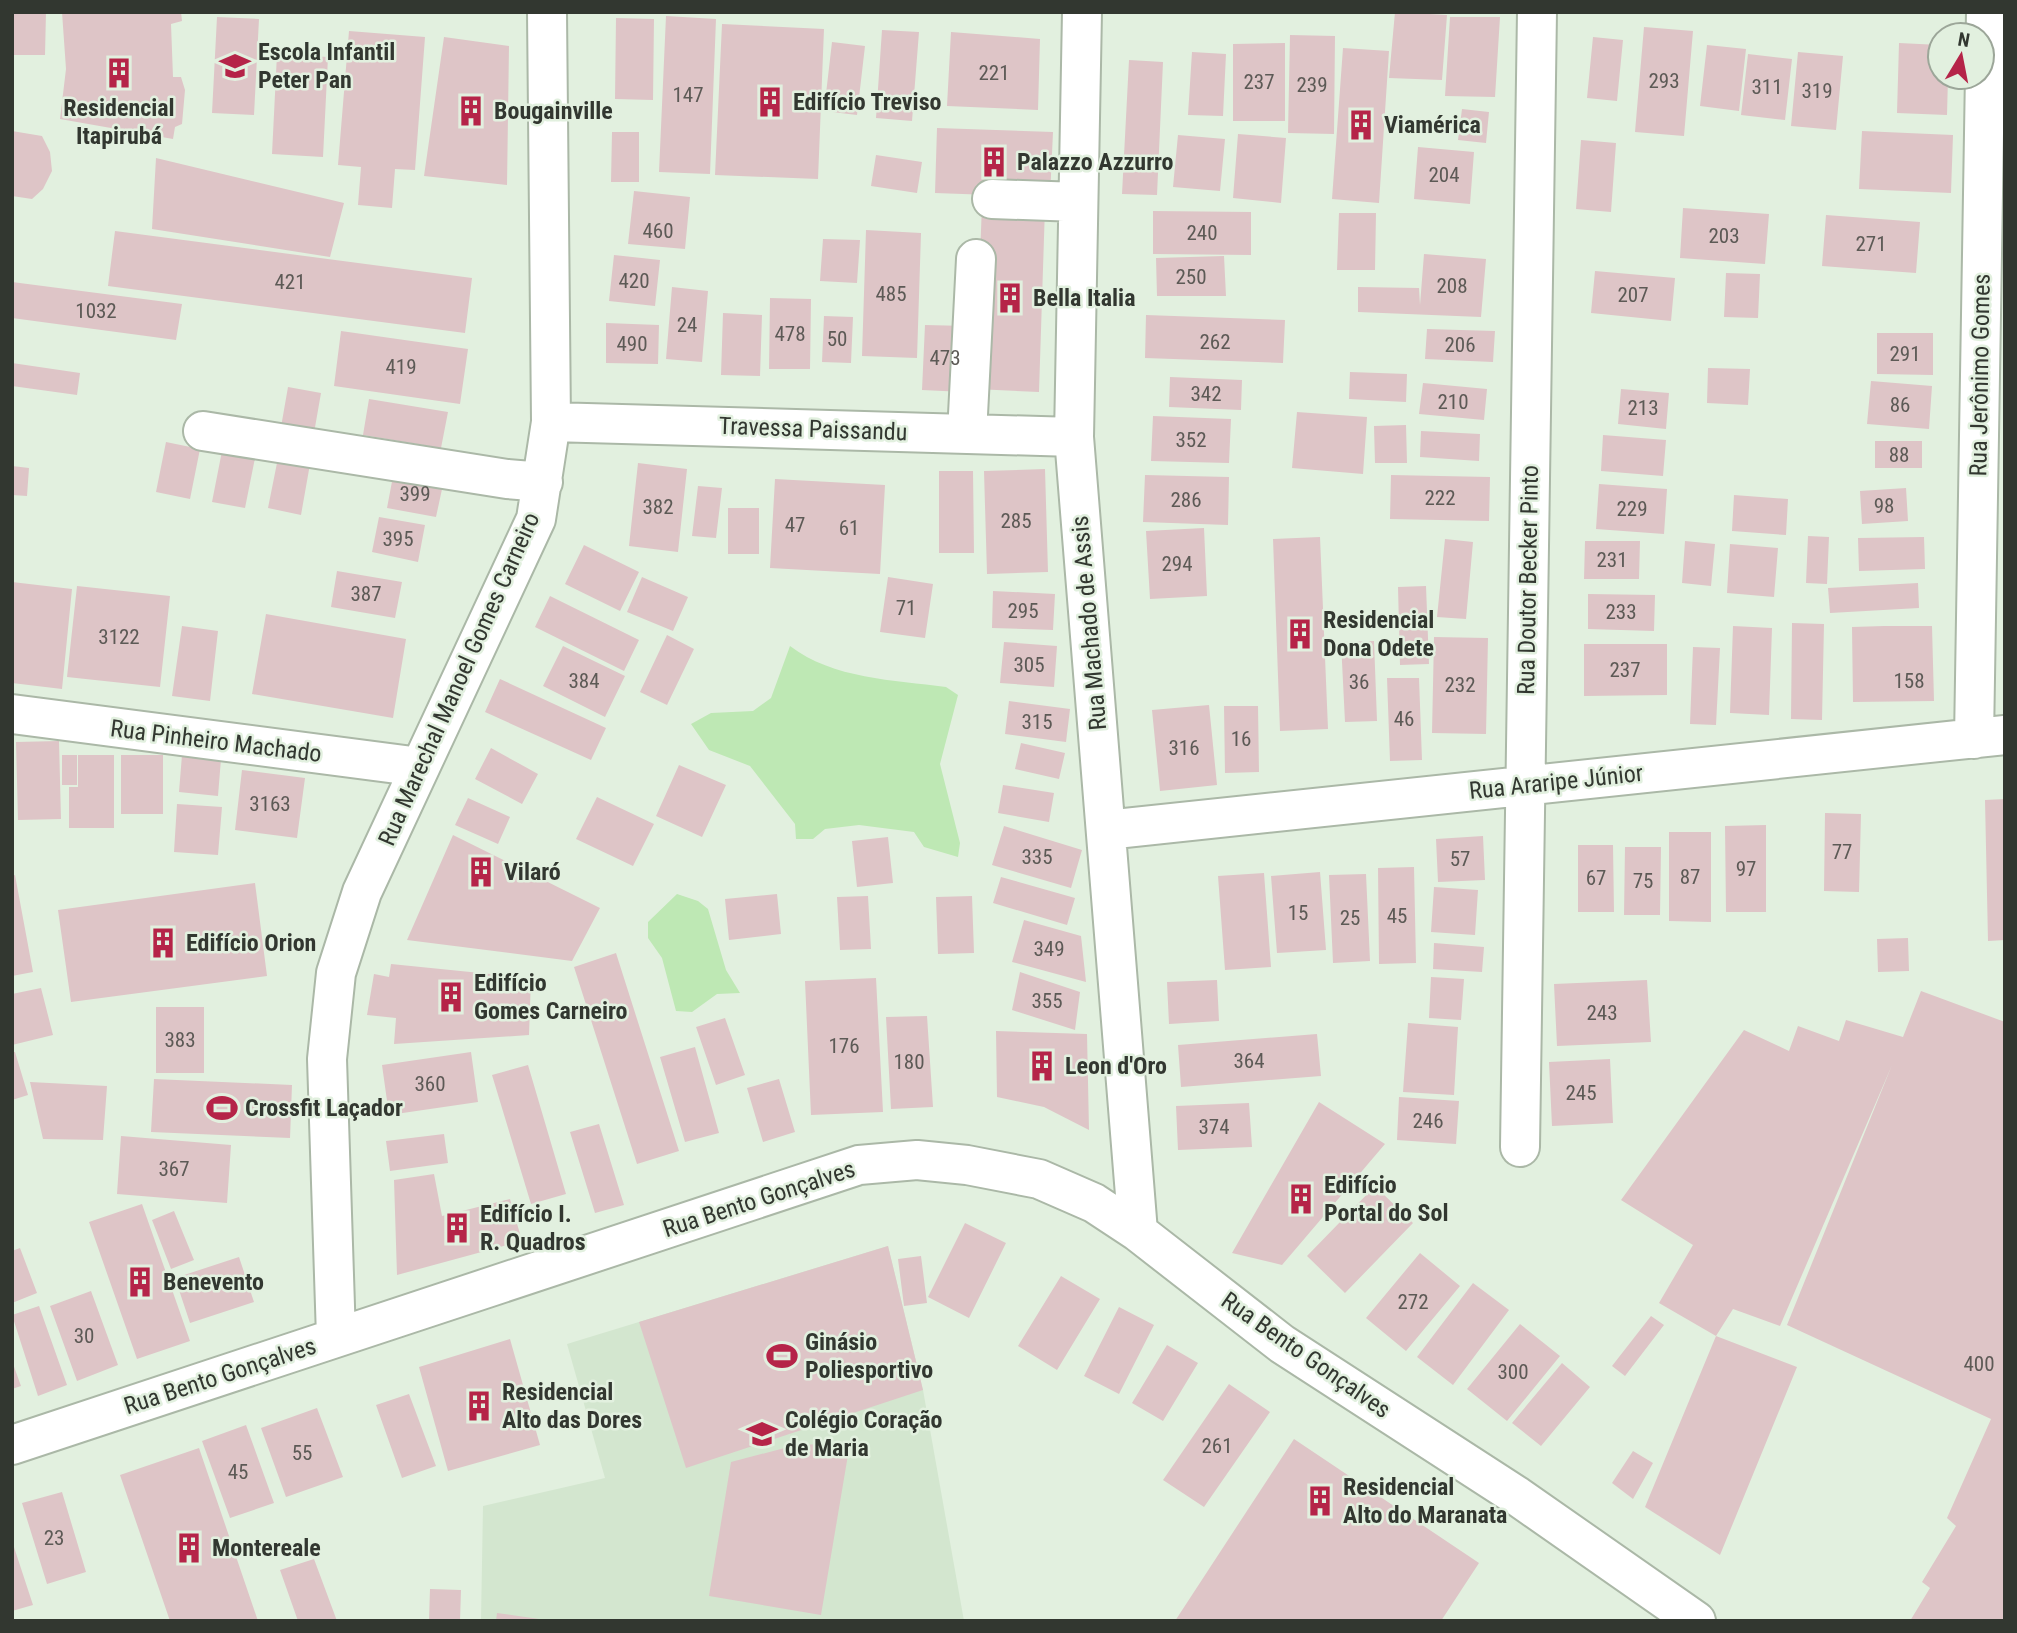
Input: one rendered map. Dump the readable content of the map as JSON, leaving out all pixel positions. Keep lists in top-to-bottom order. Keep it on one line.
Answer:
{"streets":{"street":["Rua Jerônimo Gomes","Travessa Paissandu","Rua Doutor Becker Pinto","Rua Machado de Assis","Rua Marechal Manoel Gomes Carneiro","Rua Pinheiro Machado","Rua Araripe Júnior","Rua Bento Gonçalves"]},"crossings":[["Rua Jerônimo Gomes","Rua Araripe Júnior"],["Travessa Paissandu","Rua Machado de Assis"],["Travessa Paissandu","Rua Marechal Manoel Gomes Carneiro"],["Rua Doutor Becker Pinto","Rua Araripe Júnior"],["Rua Machado de Assis","Rua Araripe Júnior"],["Rua Machado de Assis","Rua Bento Gonçalves"],["Rua Marechal Manoel Gomes Carneiro","Rua Pinheiro Machado"],["Rua Marechal Manoel Gomes Carneiro","Rua Bento Gonçalves"]],"places":{"school or university":["Escola Infantil Peter Pan","Colégio Coração de Maria"],"building":["Residencial Itapirubá","Edifício Treviso","Bougainville","Viamérica","Palazzo Azzurro","Bella Italia","Residencial Dona Odete","Vilaró","Edifício Orion","Edifício Gomes Carneiro","Leon d'Oro","Edifício Portal do Sol","Edifício I. R. Quadros","Benevento","Residencial Alto das Dores","Residencial Alto do Maranata","Montereale"],"sports":["Crossfit Laçador","Ginásio Poliesportivo"]},"house_numbers":["221","293","237","239","311","319","147","204","460","240","203","271","250","420","421","208","485","207","1032","24","478","50","262","490","206","291","473","419","342","210","86","213","352","88","399","222","286","98","382","229","285","47","61","395","231","294","387","71","295","233","3122","305","237","384","158","36","232","46","315","16","316","3163","77","335","57","97","87","67","75","15","45","25","349","355","243","383","176","364","180","360","245","246","374","367","272","30","400","300","261","55","45","23"],"north":"top"}
